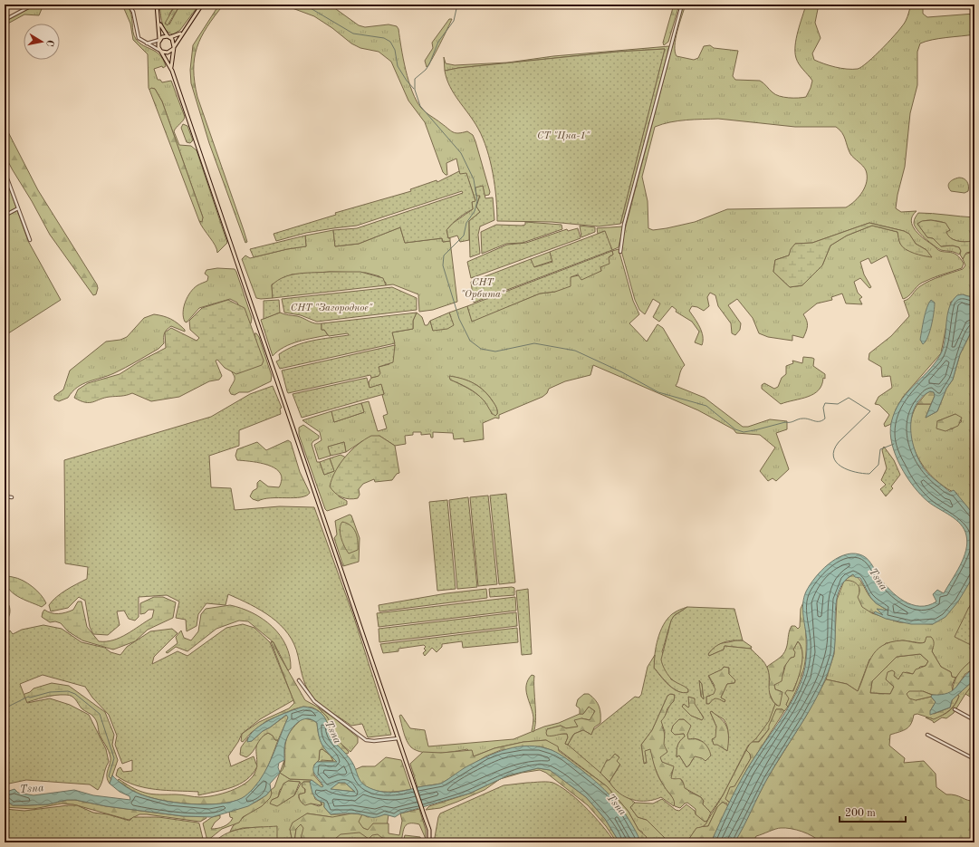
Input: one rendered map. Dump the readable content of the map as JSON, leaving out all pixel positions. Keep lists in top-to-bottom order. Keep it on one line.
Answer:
{"water":["Tsna"],"parks":["СТ \"Цна-1\"","CНТ \"Орбита\"","СНТ \"Загородное\""],"scale_bar":"200 m","north":"right"}
